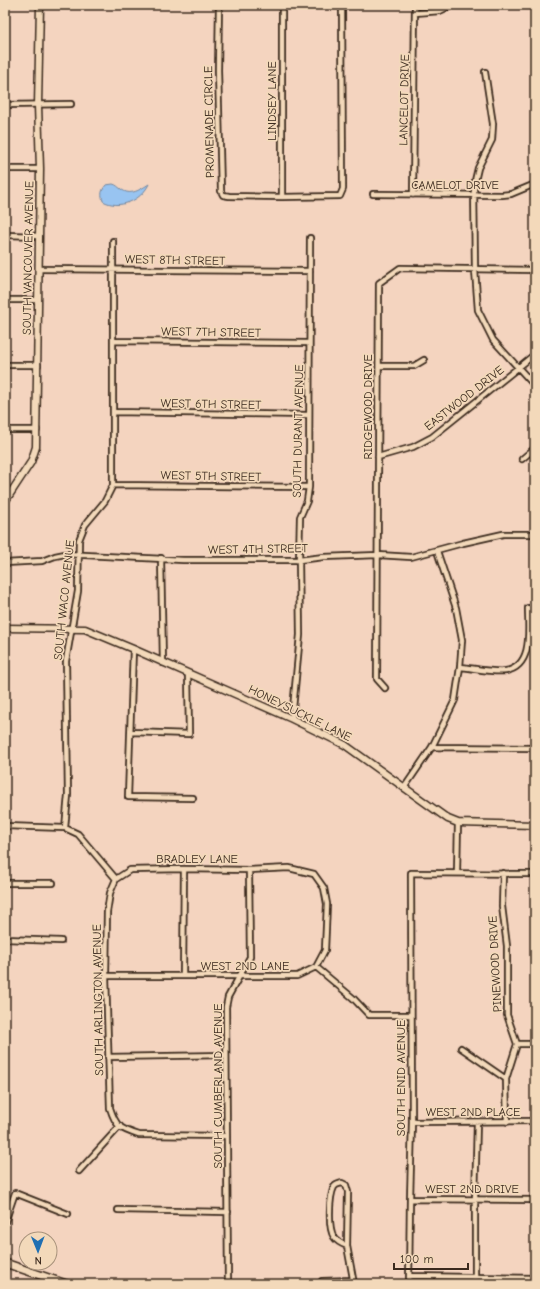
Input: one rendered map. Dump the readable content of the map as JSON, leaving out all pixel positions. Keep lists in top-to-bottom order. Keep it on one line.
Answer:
{"streets":{"street":["LANCELOT DRIVE","LINDSEY LANE","PROMENADE CIRCLE","CAMELOT DRIVE","SOUTH VANCOUVER AVENUE","WEST 8TH STREET","WEST 7TH STREET","EASTWOOD DRIVE","WEST 6TH STREET","RIDGEWOOD DRIVE","SOUTH DURANT AVENUE","WEST 5TH STREET","WEST 4TH STREET","SOUTH WACO AVENUE","HONEYSUCKLE LANE","BRADLEY LANE","PINEWOOD DRIVE","WEST 2ND LANE","SOUTH ARLINGTON AVENUE","SOUTH ENID AVENUE","SOUTH CUMBERLAND AVENUE","WEST 2ND PLACE","WEST 2ND DRIVE"]},"crossings":[["LANCELOT DRIVE","CAMELOT DRIVE"],["LINDSEY LANE","PROMENADE CIRCLE"],["SOUTH VANCOUVER AVENUE","WEST 8TH STREET"],["WEST 8TH STREET","SOUTH DURANT AVENUE"],["WEST 8TH STREET","SOUTH WACO AVENUE"],["WEST 7TH STREET","SOUTH DURANT AVENUE"],["WEST 7TH STREET","SOUTH WACO AVENUE"],["EASTWOOD DRIVE","RIDGEWOOD DRIVE"],["WEST 6TH STREET","SOUTH DURANT AVENUE"],["WEST 6TH STREET","SOUTH WACO AVENUE"],["RIDGEWOOD DRIVE","WEST 4TH STREET"],["SOUTH DURANT AVENUE","WEST 5TH STREET"],["SOUTH DURANT AVENUE","WEST 4TH STREET"],["SOUTH DURANT AVENUE","HONEYSUCKLE LANE"],["WEST 5TH STREET","SOUTH WACO AVENUE"],["WEST 4TH STREET","SOUTH WACO AVENUE"],["SOUTH WACO AVENUE","HONEYSUCKLE LANE"],["BRADLEY LANE","WEST 2ND LANE"],["BRADLEY LANE","SOUTH ARLINGTON AVENUE"],["BRADLEY LANE","SOUTH CUMBERLAND AVENUE"],["WEST 2ND LANE","SOUTH ARLINGTON AVENUE"],["WEST 2ND LANE","SOUTH CUMBERLAND AVENUE"],["SOUTH ENID AVENUE","WEST 2ND PLACE"],["SOUTH ENID AVENUE","WEST 2ND DRIVE"]],"scale_bar":"100 m","north":"bottom"}
